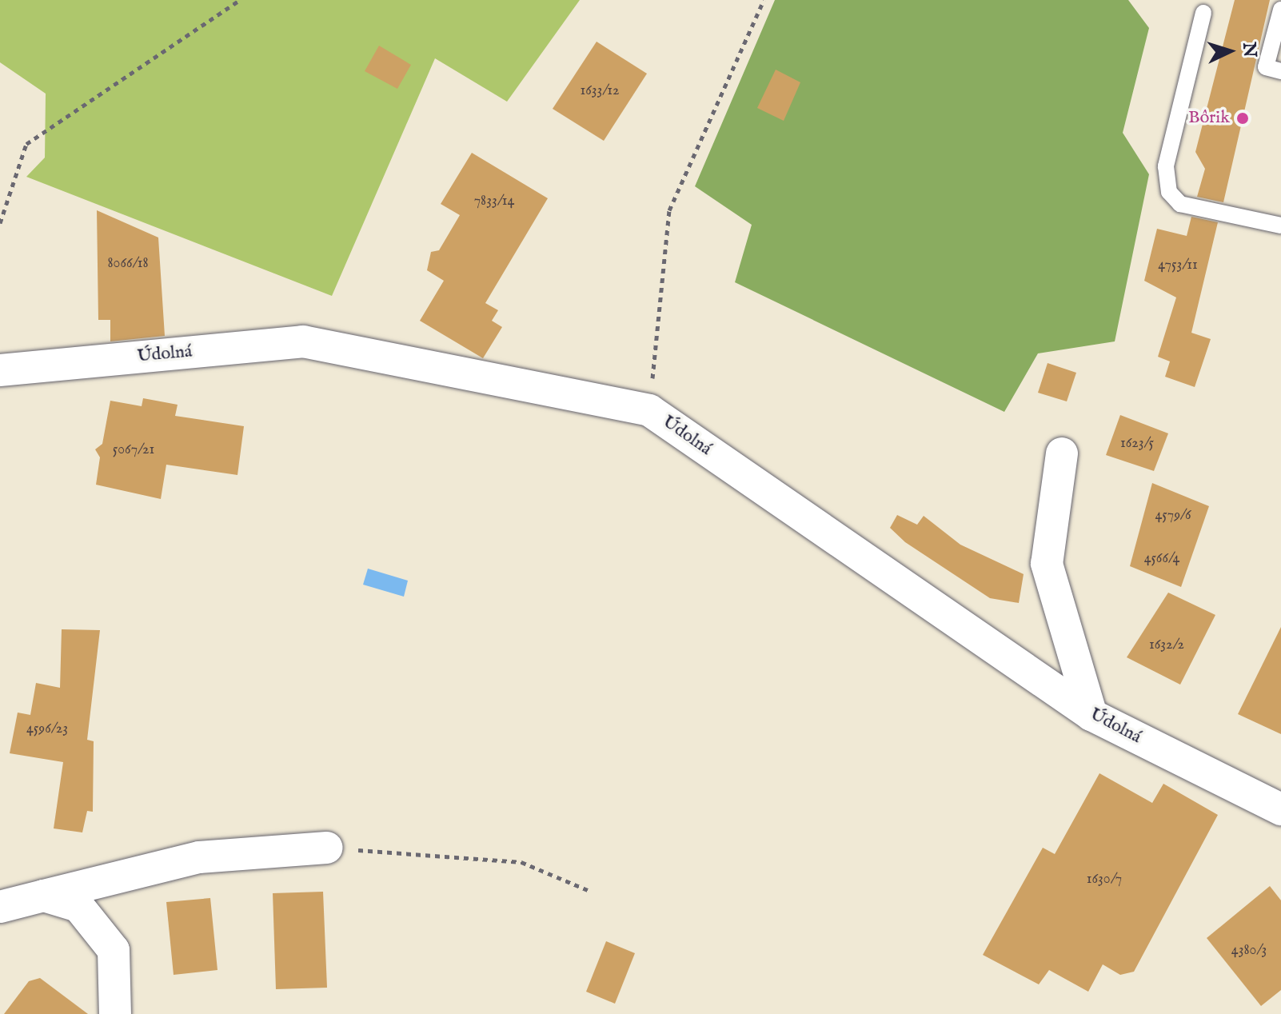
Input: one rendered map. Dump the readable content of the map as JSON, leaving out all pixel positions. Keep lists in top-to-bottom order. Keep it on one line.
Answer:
{"streets":{"street":["Údolná"]},"places":["Bôrik"],"house_numbers":["1633/12","7833/14","8066/18","4753/11","1623/5","5067/21","4579/6","4566/4","1632/2","4596/23","1630/7","4380/3"],"north":"right"}
